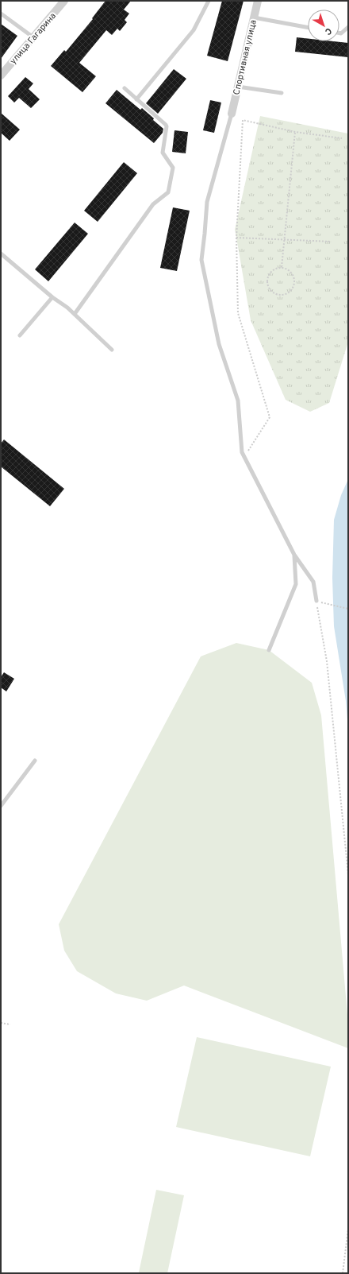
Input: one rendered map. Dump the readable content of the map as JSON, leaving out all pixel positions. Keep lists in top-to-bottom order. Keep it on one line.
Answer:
{"streets":{"street":["улица Гагарина","Спортивная улица"]},"north":"bottom right"}
